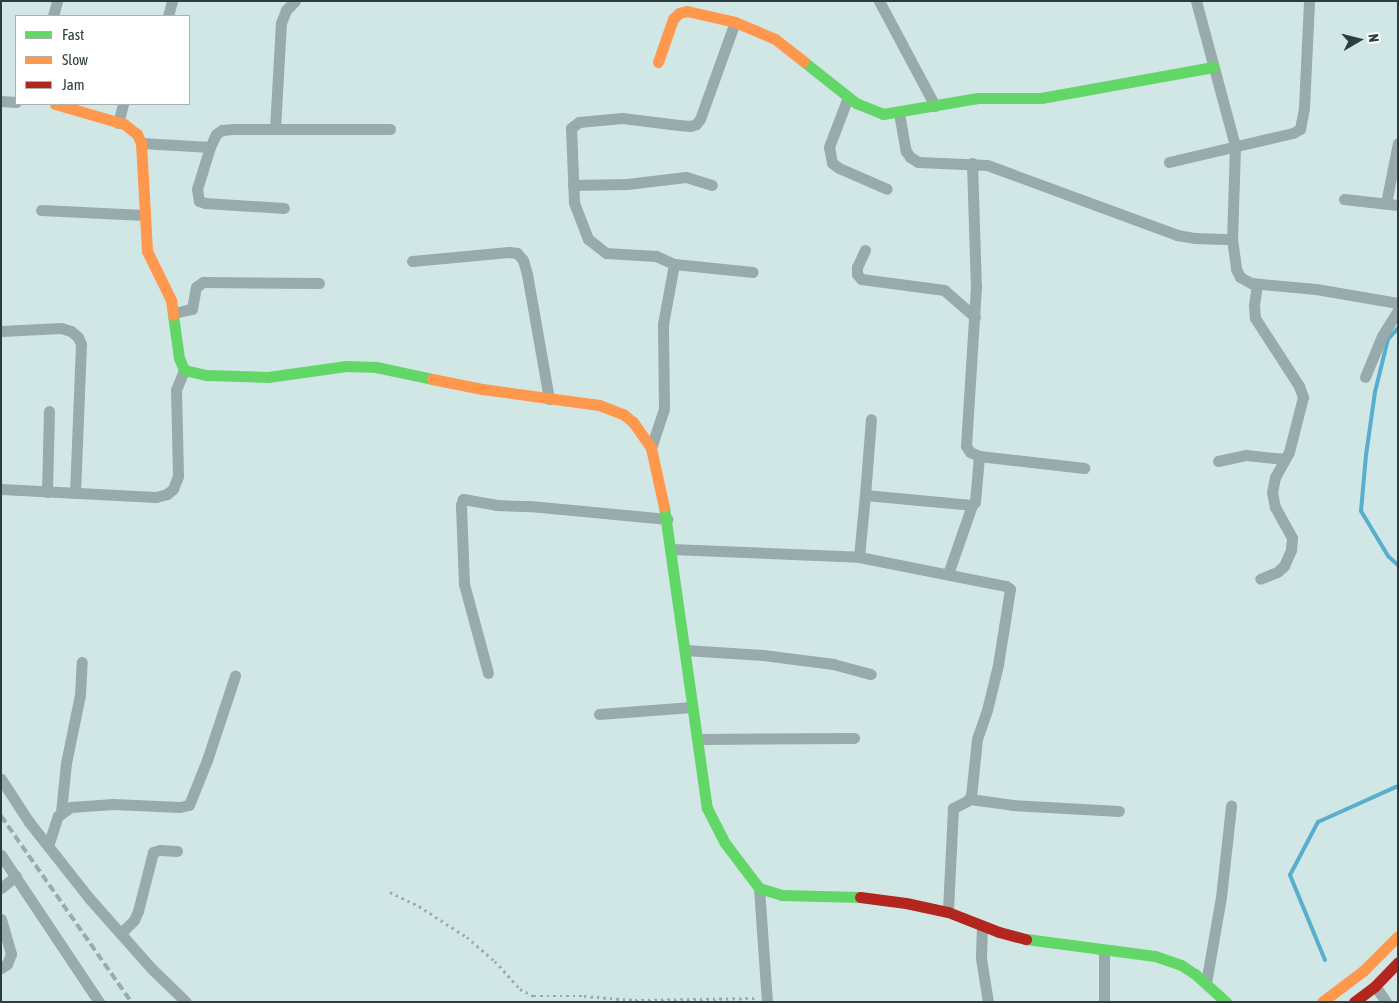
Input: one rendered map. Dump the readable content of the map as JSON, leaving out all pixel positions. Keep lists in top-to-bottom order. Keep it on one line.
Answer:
{"legend":["Fast","Slow","Jam"],"north":"right"}
